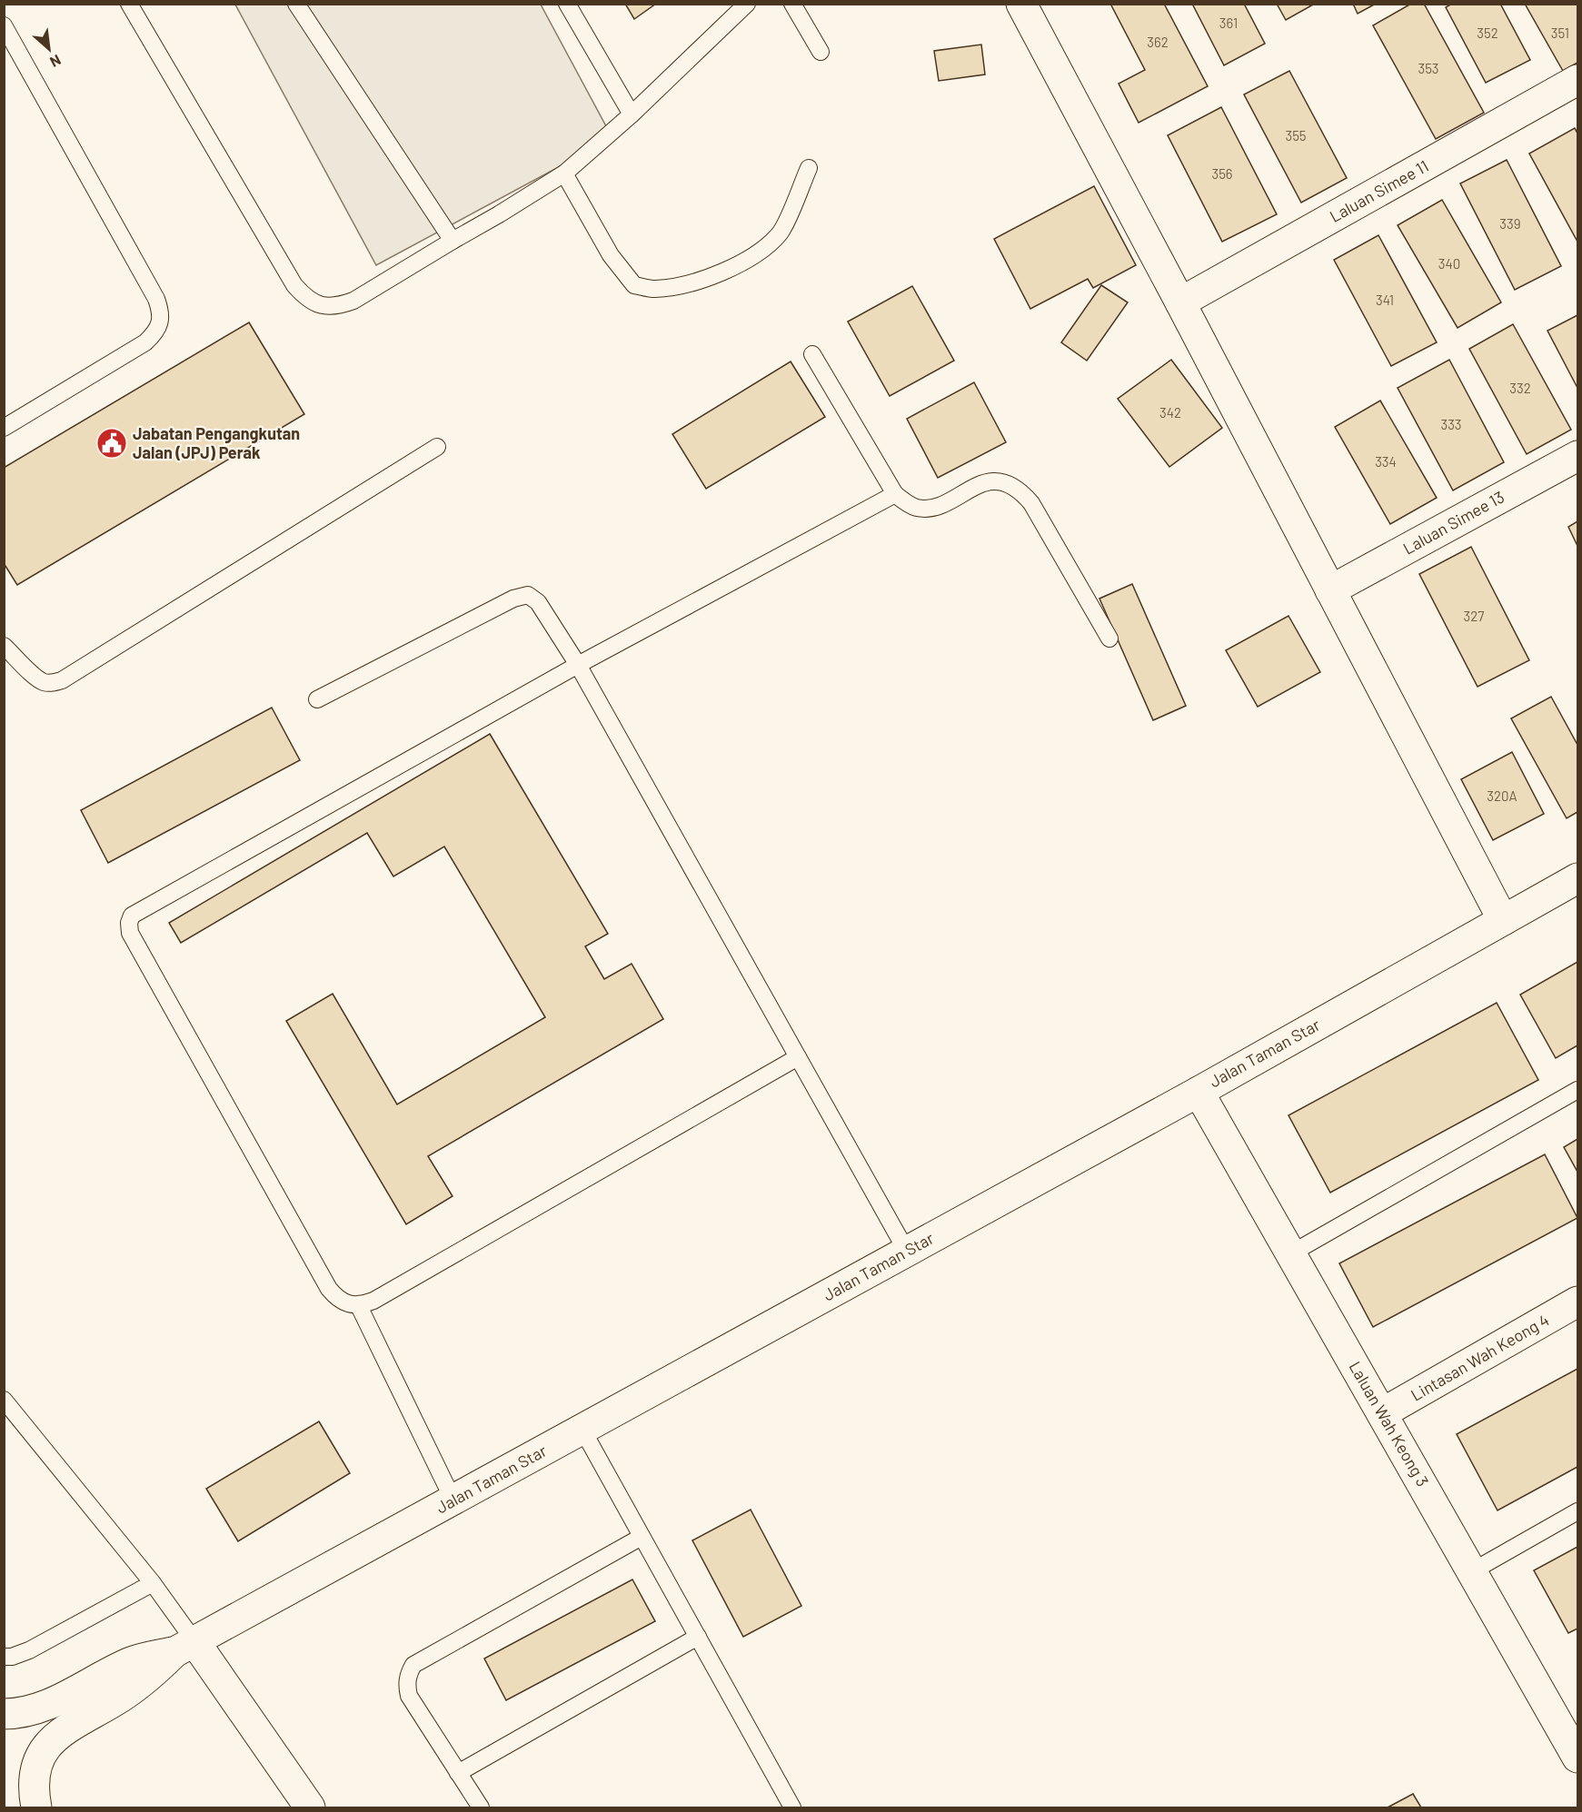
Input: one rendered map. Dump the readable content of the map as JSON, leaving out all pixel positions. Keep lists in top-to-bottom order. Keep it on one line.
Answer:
{"streets":{"street":["Laluan Simee 11","Laluan Simee 13","Jalan Taman Star","Lintasan Wah Keong 4","Laluan Wah Keong 3"]},"crossings":[["Jalan Taman Star","Laluan Wah Keong 3"],["Lintasan Wah Keong 4","Laluan Wah Keong 3"]],"places":{"public building":["Jabatan Pengangkutan Jalan (JPJ) Perak"]},"house_numbers":["361","352","351","362","353","355","356","339","340","341","332","342","333","334","327","320A"],"north":"bottom right"}
